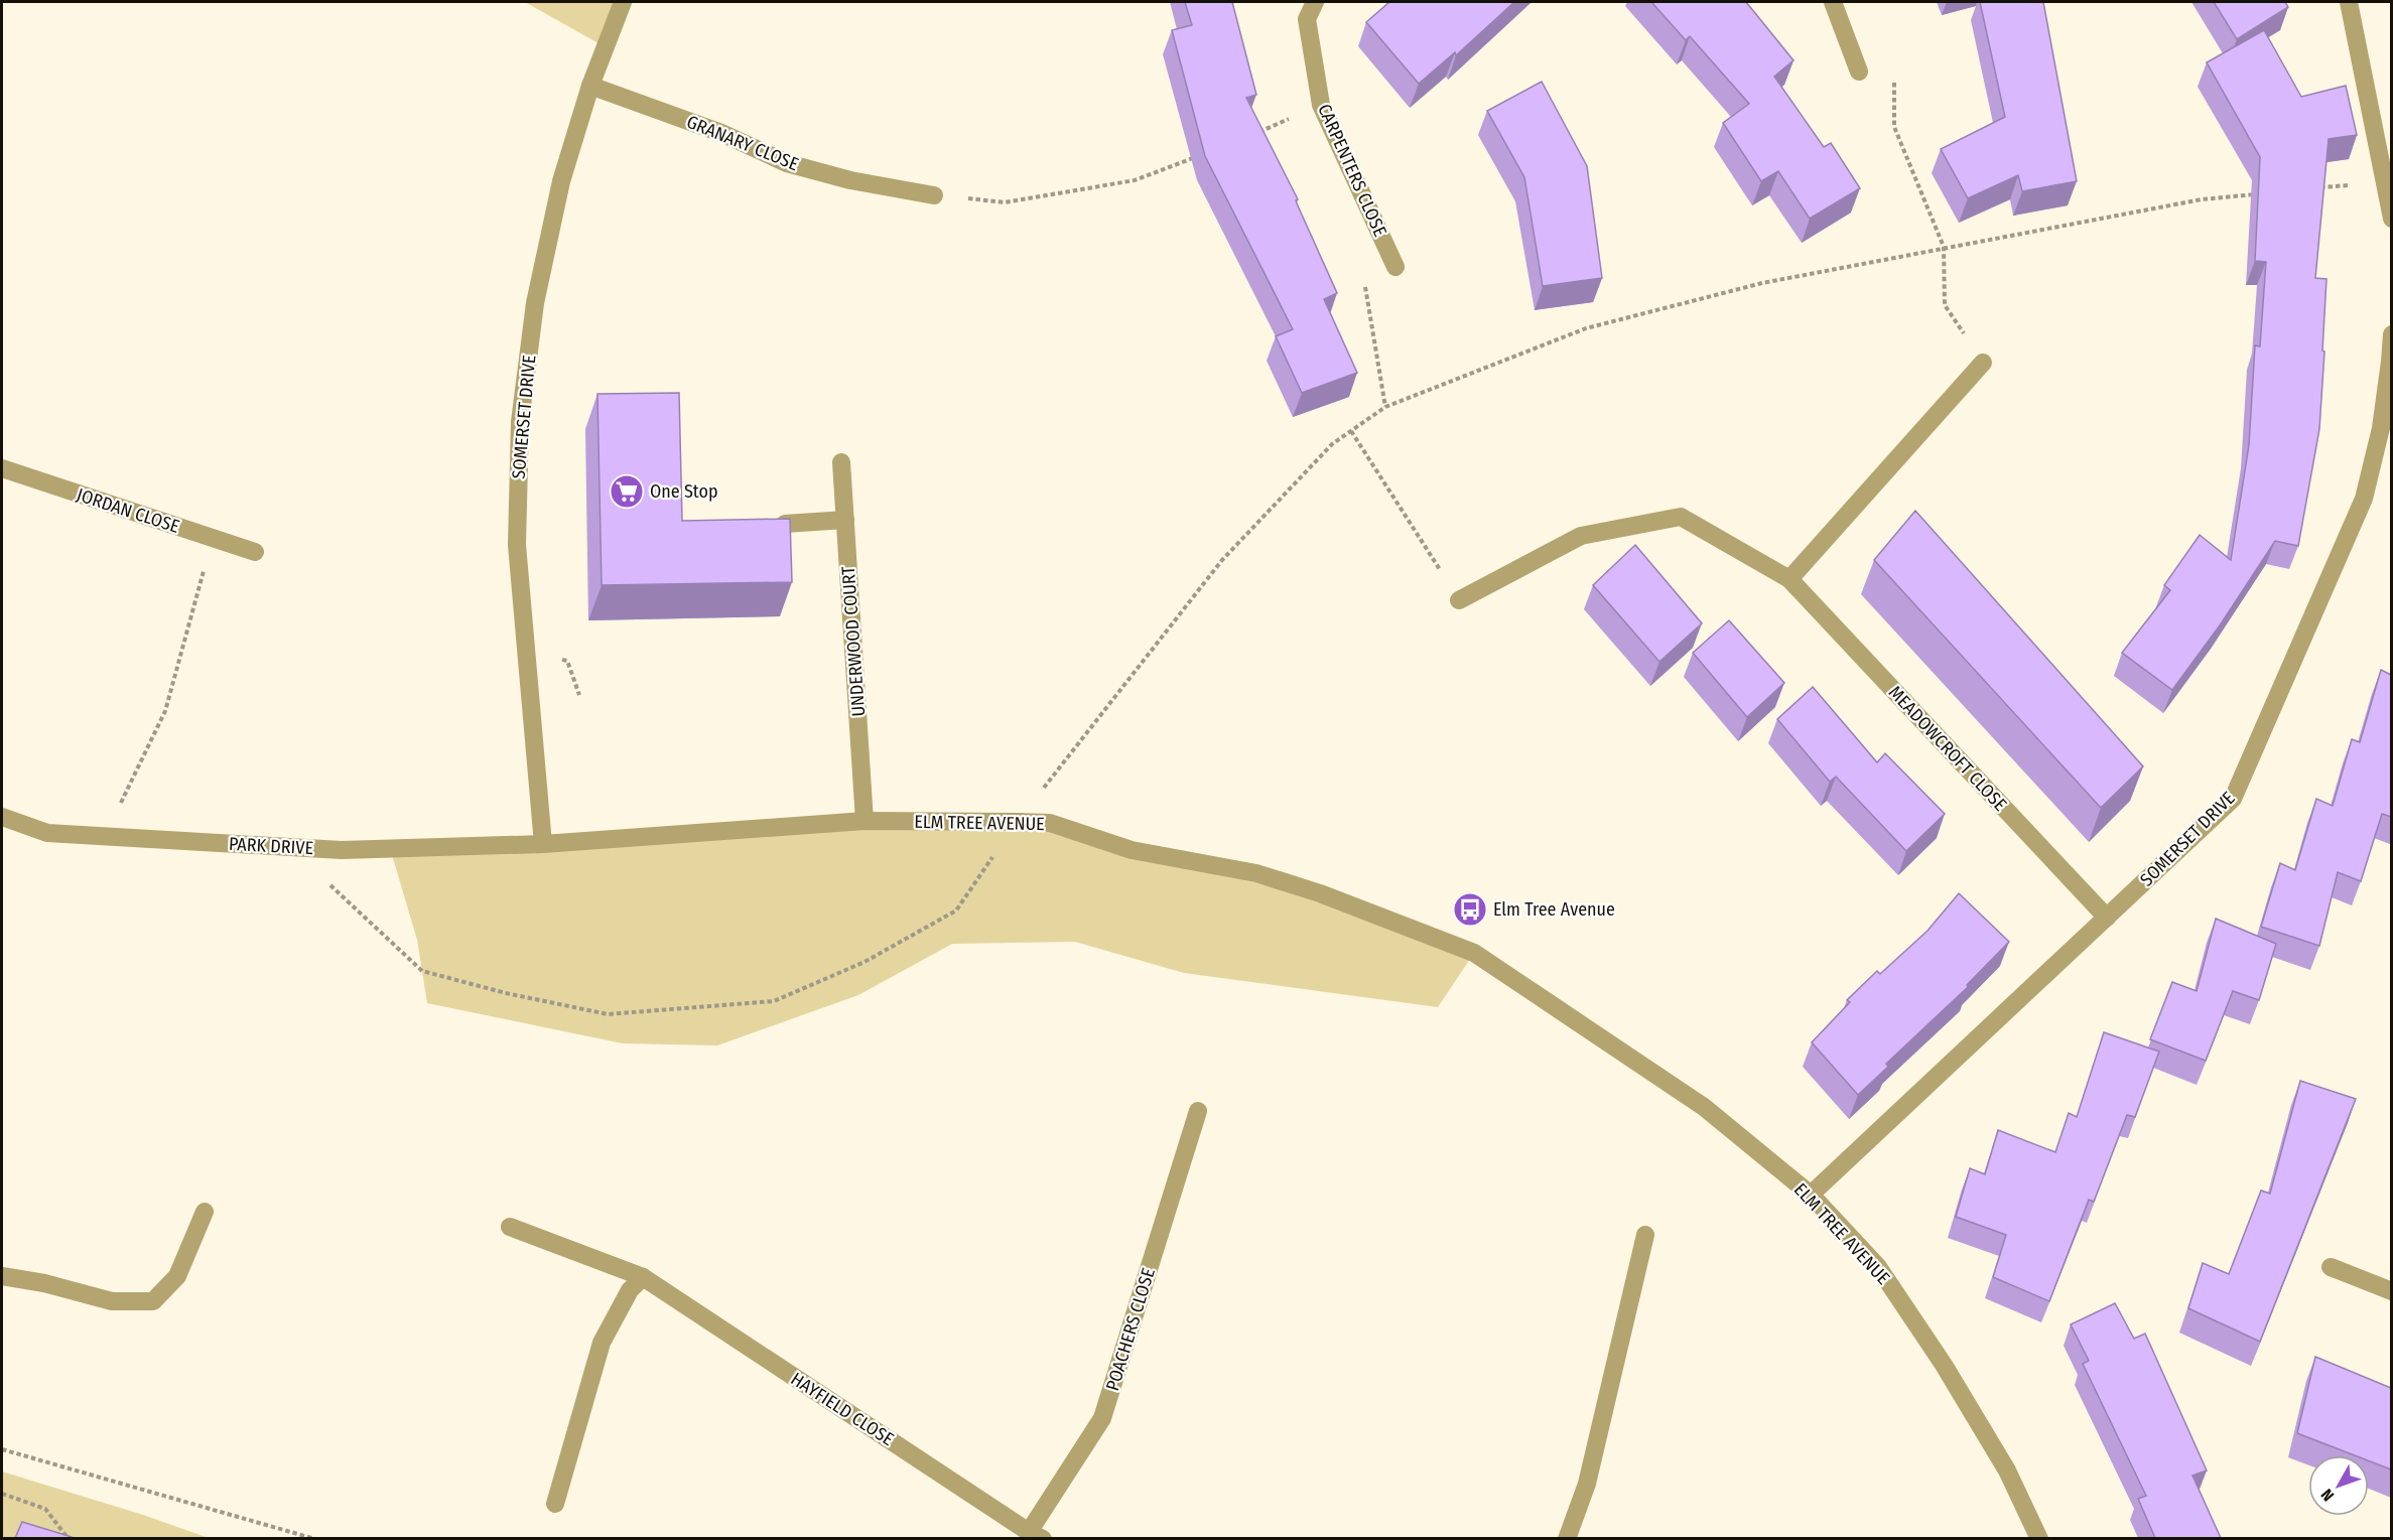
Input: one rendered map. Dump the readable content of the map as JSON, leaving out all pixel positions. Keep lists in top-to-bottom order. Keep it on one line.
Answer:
{"streets":{"street":["GRANARY CLOSE","CARPENTERS CLOSE","SOMERSET DRIVE","JORDAN CLOSE","UNDERWOOD COURT","MEADOWCROFT CLOSE","ELM TREE AVENUE","PARK DRIVE","POACHERS CLOSE","HAYFIELD CLOSE"]},"crossings":[["GRANARY CLOSE","SOMERSET DRIVE"],["SOMERSET DRIVE","MEADOWCROFT CLOSE"],["SOMERSET DRIVE","ELM TREE AVENUE"],["SOMERSET DRIVE","PARK DRIVE"],["UNDERWOOD COURT","ELM TREE AVENUE"],["ELM TREE AVENUE","PARK DRIVE"],["POACHERS CLOSE","HAYFIELD CLOSE"]],"places":{"supermarket":["One Stop"],"bus stop":["Elm Tree Avenue"]},"north":"bottom left"}
